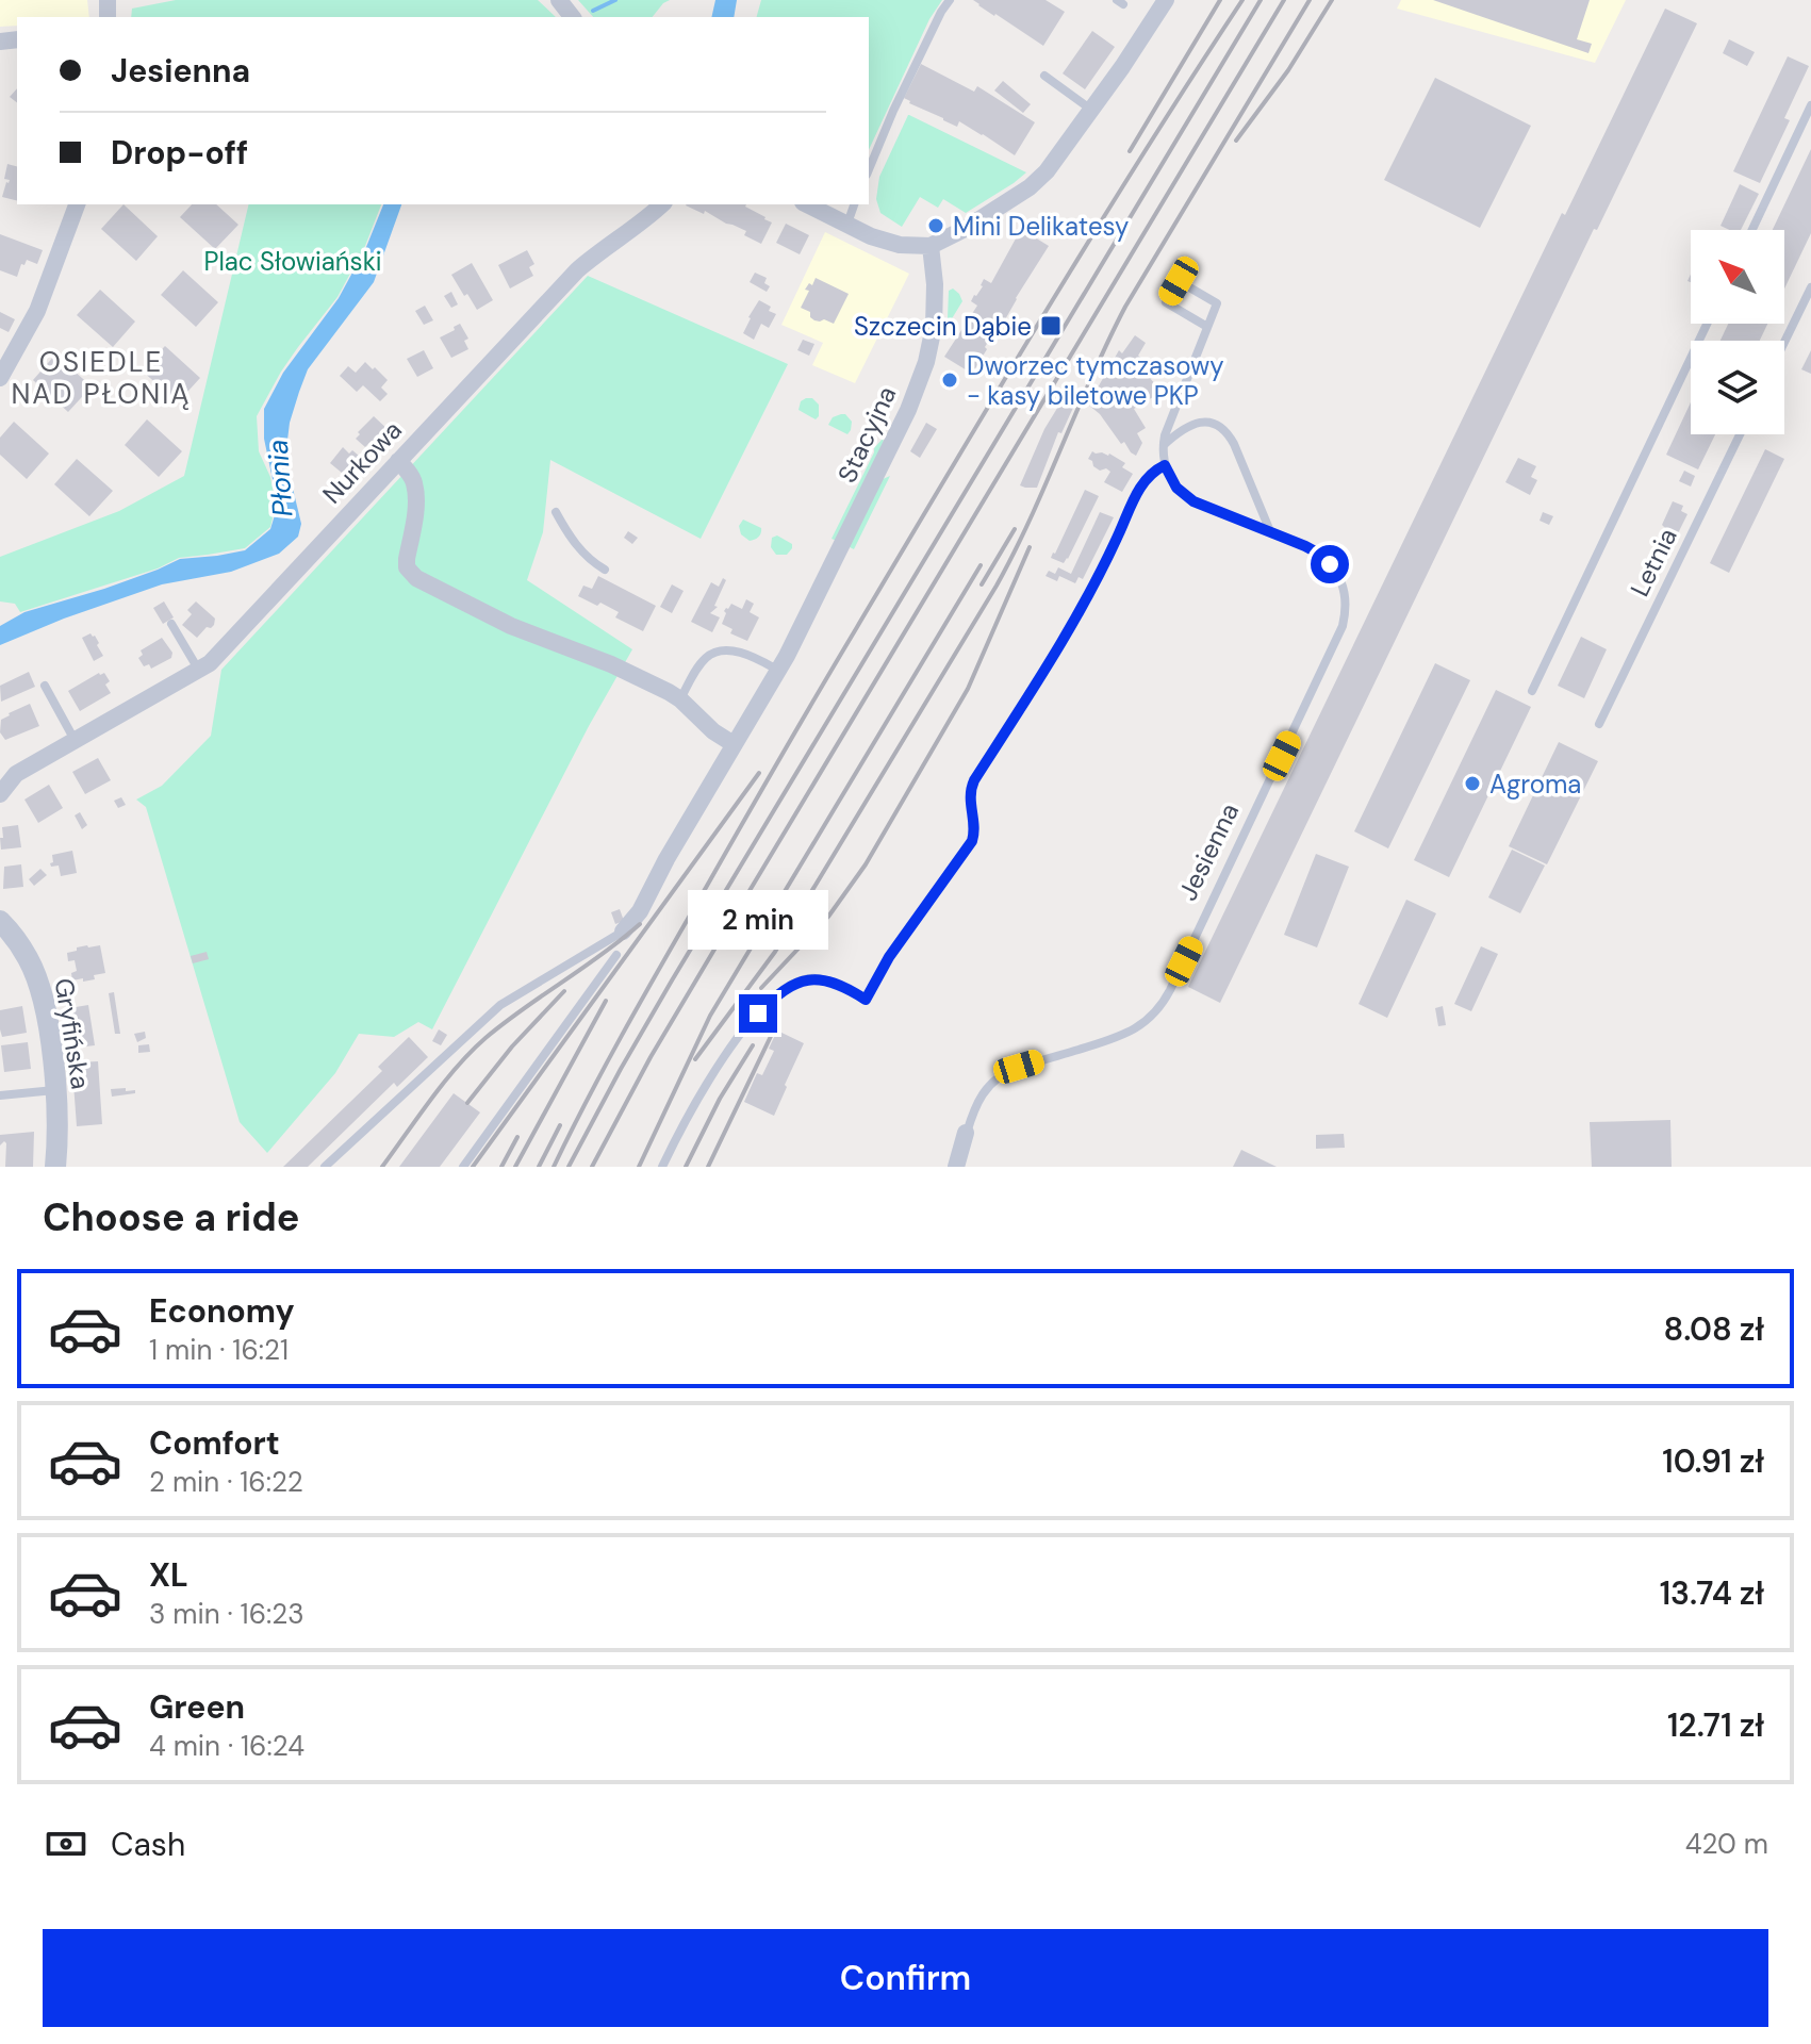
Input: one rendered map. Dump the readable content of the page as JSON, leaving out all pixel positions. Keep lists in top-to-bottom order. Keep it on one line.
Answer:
{"streets":{"street":["Stacyjna","Nurkowa","Jesienna","Gryfińska"],"lane":["Letnia"]},"districts":["OSIEDLE NAD PŁONIĄ"],"water":["Płonia"],"parks":["Plac Słowiański"],"places":{"other":["Mini Delikatesy","Dworzec tymczasowy - kasy biletowe PKP","Agroma"],"transit":["Szczecin Dąbie"]},"north":"top left","page":{"banner":["Jesienna","Drop-off"],"bubble":"2 min","heading":"Choose a ride","list":[{"name":"Economy","note":"1 min · 16:21","value":"8.08 zł"},{"name":"Comfort","note":"2 min · 16:22","value":"10.91 zł"},{"name":"XL","note":"3 min · 16:23","value":"13.74 zł"},{"name":"Green","note":"4 min · 16:24","value":"12.71 zł"}],"pay":["Cash","420 m"],"buttons":"Confirm"}}
